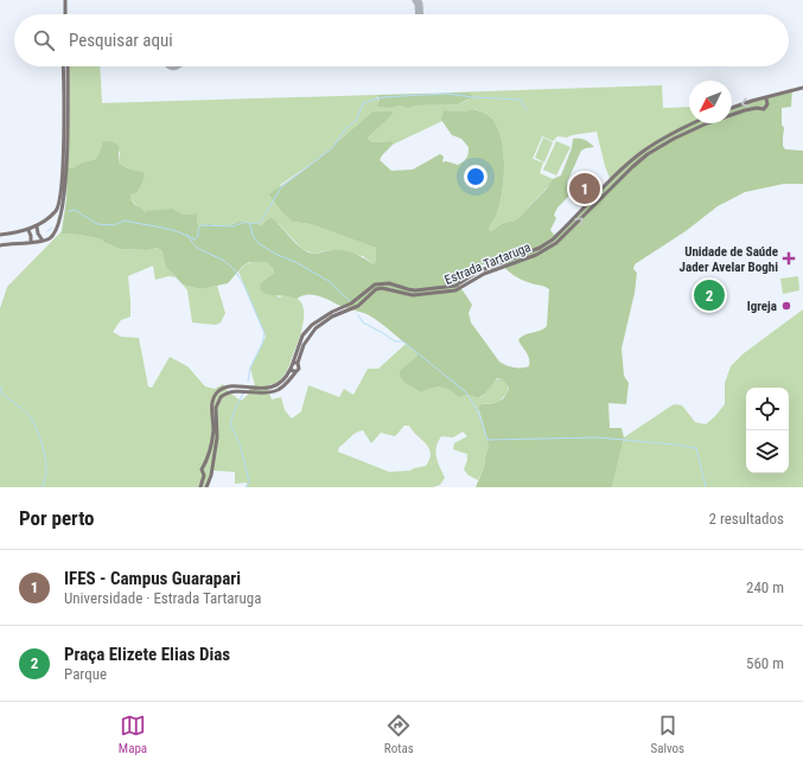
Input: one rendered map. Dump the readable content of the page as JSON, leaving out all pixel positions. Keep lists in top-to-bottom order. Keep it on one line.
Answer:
{"streets":{"street":["Estrada Tartaruga"]},"places":{"health":["Unidade de Saúde Jader Avelar Boghi"],"other":["Igreja"]},"north":"bottom left","page":{"search":"Pesquisar aqui","pins":["1","2"],"heading":["Por perto","2 resultados"],"list":[{"mark":"1","name":"IFES - Campus Guarapari","note":"Universidade · Estrada Tartaruga","value":"240 m"},{"mark":"2","name":"Praça Elizete Elias Dias","note":"Parque","value":"560 m"}],"nav":["Mapa","Rotas","Salvos"]}}
